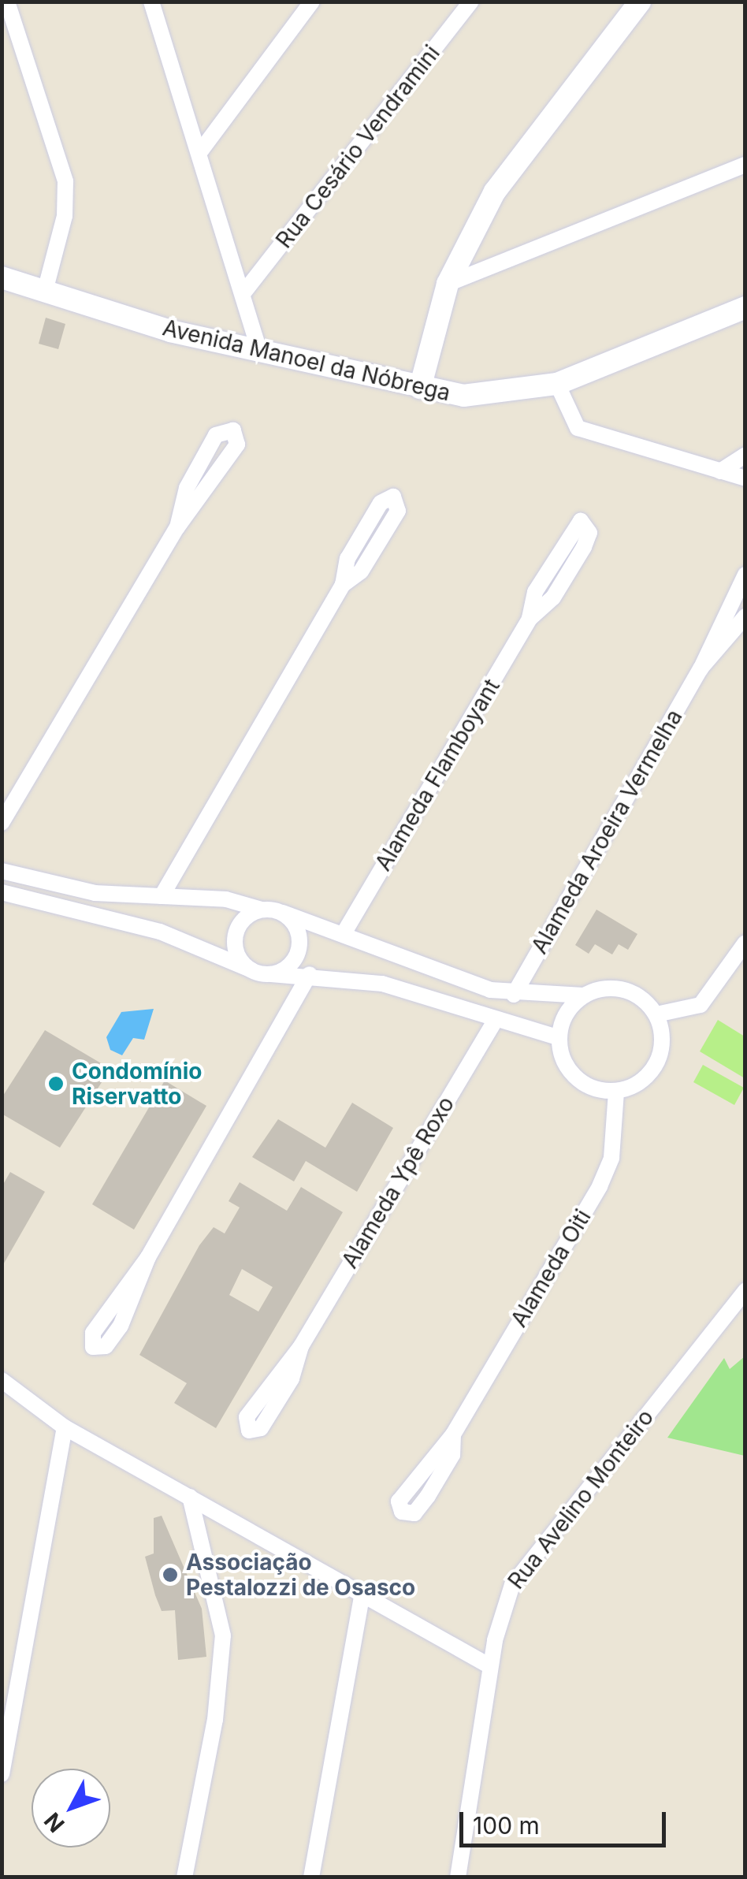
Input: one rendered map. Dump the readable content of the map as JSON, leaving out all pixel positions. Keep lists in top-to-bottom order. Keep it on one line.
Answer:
{"streets":{"main road":["Avenida Manoel da Nóbrega"],"street":["Rua Cesário Vendramini","Alameda Flamboyant","Alameda Aroeira Vermelha","Alameda Ypê Roxo","Alameda Oiti","Rua Avelino Monteiro"]},"places":["Condomínio Riservatto","Associação Pestalozzi de Osasco"],"scale_bar":"100 m","north":"bottom left"}
